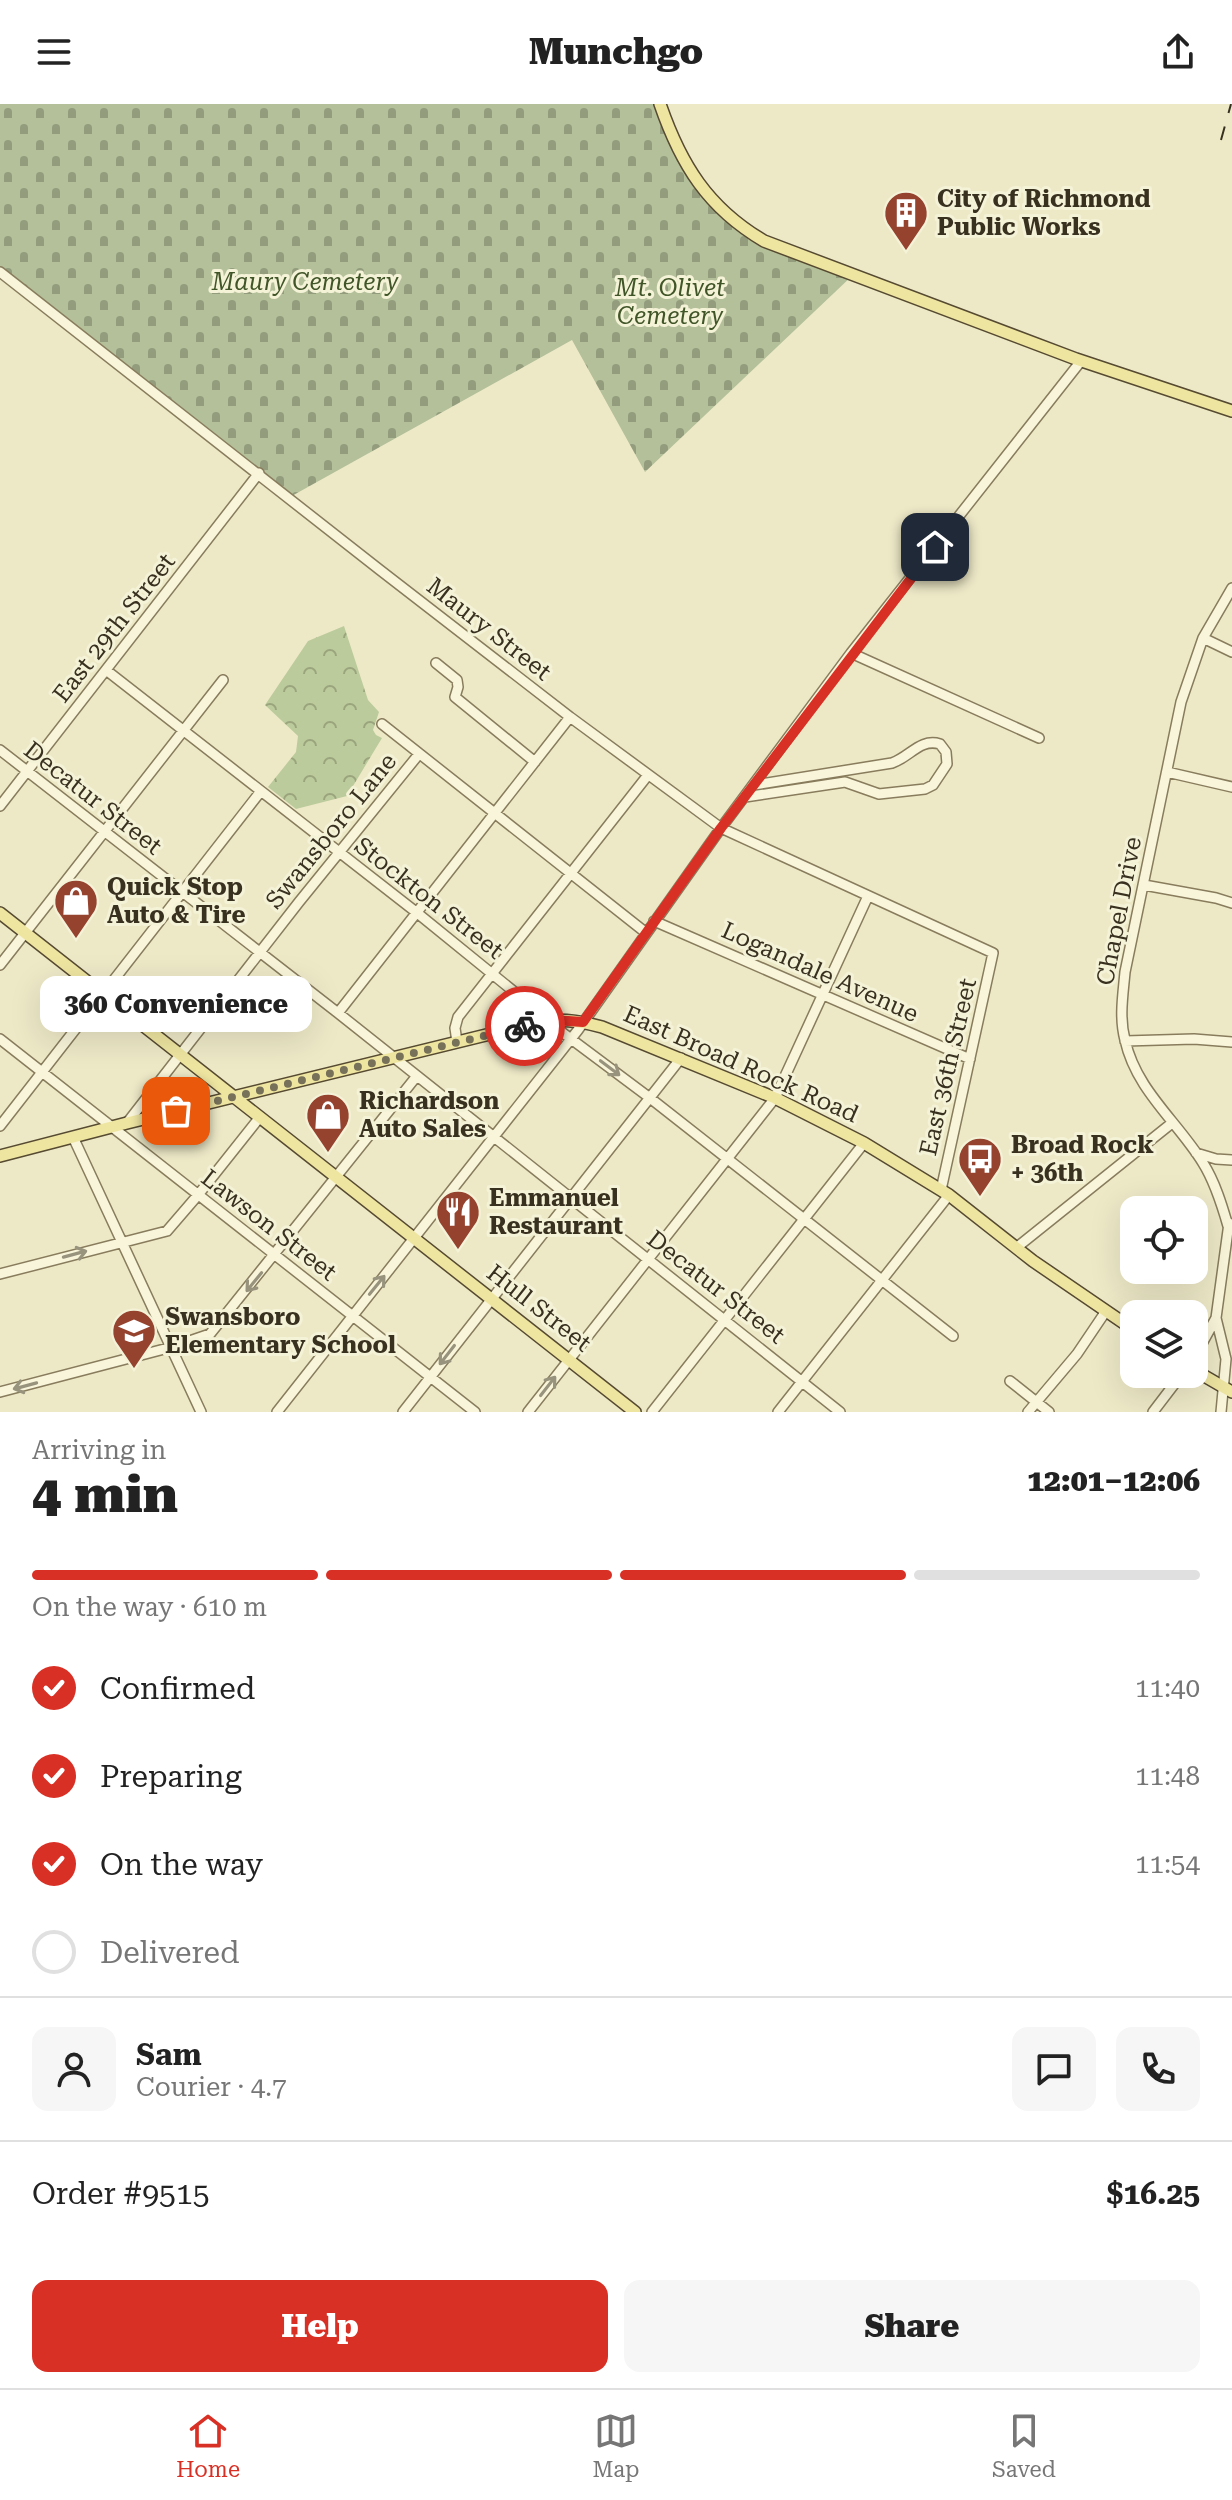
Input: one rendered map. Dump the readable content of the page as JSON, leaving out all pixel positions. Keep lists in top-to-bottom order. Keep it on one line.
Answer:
{"streets":{"main road":["East Broad Rock Road","Hull Street"],"street":["East 29th Street","Maury Street","Decatur Street","Swansboro Lane","Stockton Street","Chapel Drive","Logandale Avenue","East 36th Street","Lawson Street"]},"crossings":[["East 29th Street","Maury Street"],["East 29th Street","Decatur Street"],["East 29th Street","Stockton Street"],["Maury Street","East 36th Street"],["Decatur Street","Swansboro Lane"],["Decatur Street","East Broad Rock Road"],["Decatur Street","East 36th Street"],["Swansboro Lane","Stockton Street"],["Swansboro Lane","East Broad Rock Road"],["Swansboro Lane","Hull Street"],["Stockton Street","East Broad Rock Road"],["Stockton Street","East 36th Street"],["Logandale Avenue","East 36th Street"],["East Broad Rock Road","East 36th Street"],["East Broad Rock Road","Lawson Street"],["East Broad Rock Road","Hull Street"]],"parks":["Maury Cemetery","Mt. Olivet Cemetery"],"places":{"building":["City of Richmond Public Works"],"shop":["Quick Stop Auto & Tire","Richardson Auto Sales"],"other":["360 Convenience"],"bus stop":["Broad Rock + 36th"],"restaurant":["Emmanuel Restaurant"],"school or university":["Swansboro Elementary School"]},"page":{"header":"Munchgo","bubble":"360 Convenience","heading":["4 min","Arriving in","12:01–12:06"],"panel":["Sam","Courier · 4.7","Order #9515","$16.25"],"bar":"On the way · 610 m","list":[["Confirmed","11:40"],["Preparing","11:48"],["On the way","11:54"],"Delivered"],"buttons":["Help","Share"],"tabs":["Home","Map","Saved"]}}
